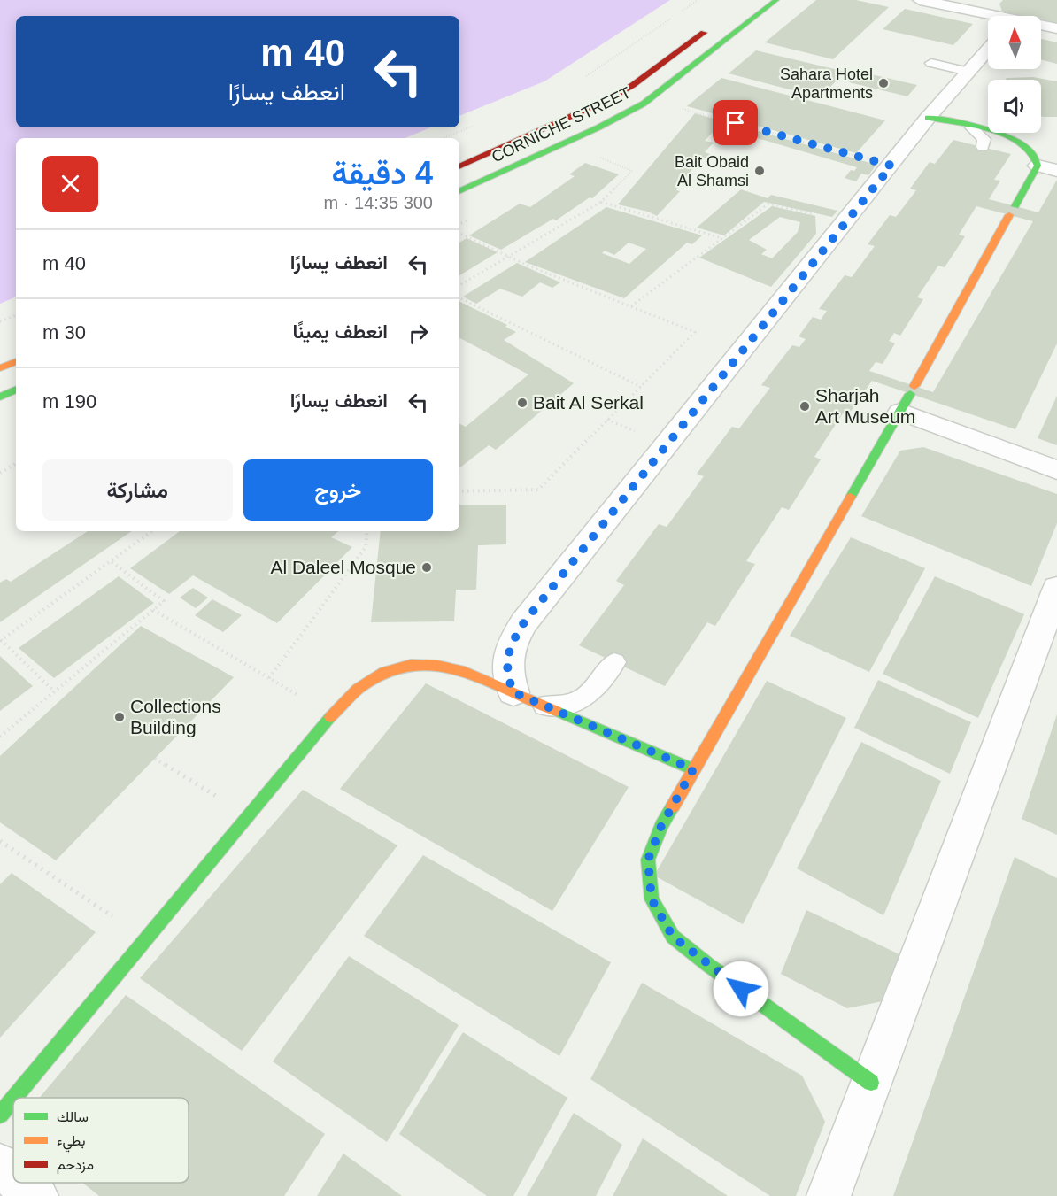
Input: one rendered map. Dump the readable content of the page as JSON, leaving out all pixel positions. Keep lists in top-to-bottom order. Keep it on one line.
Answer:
{"streets":{"street":["CORNICHE STREET"]},"places":["Sahara Hotel Apartments","Bait Obaid Al Shamsi","Bait Al Serkal","Sharjah Art Museum","Al Daleel Mosque","Collections Building"],"legend":["سالك","بطيء","مزدحم"],"north":"top","page":{"turn":["40 m","انعطف يسارًا"],"heading":["4 دقيقة","300 m · 14:35"],"list":[{"name":"انعطف يسارًا","value":"40 m"},{"name":"انعطف يمينًا","value":"30 m"},{"name":"انعطف يسارًا","value":"190 m"}],"buttons":["خروج","مشاركة"]}}
